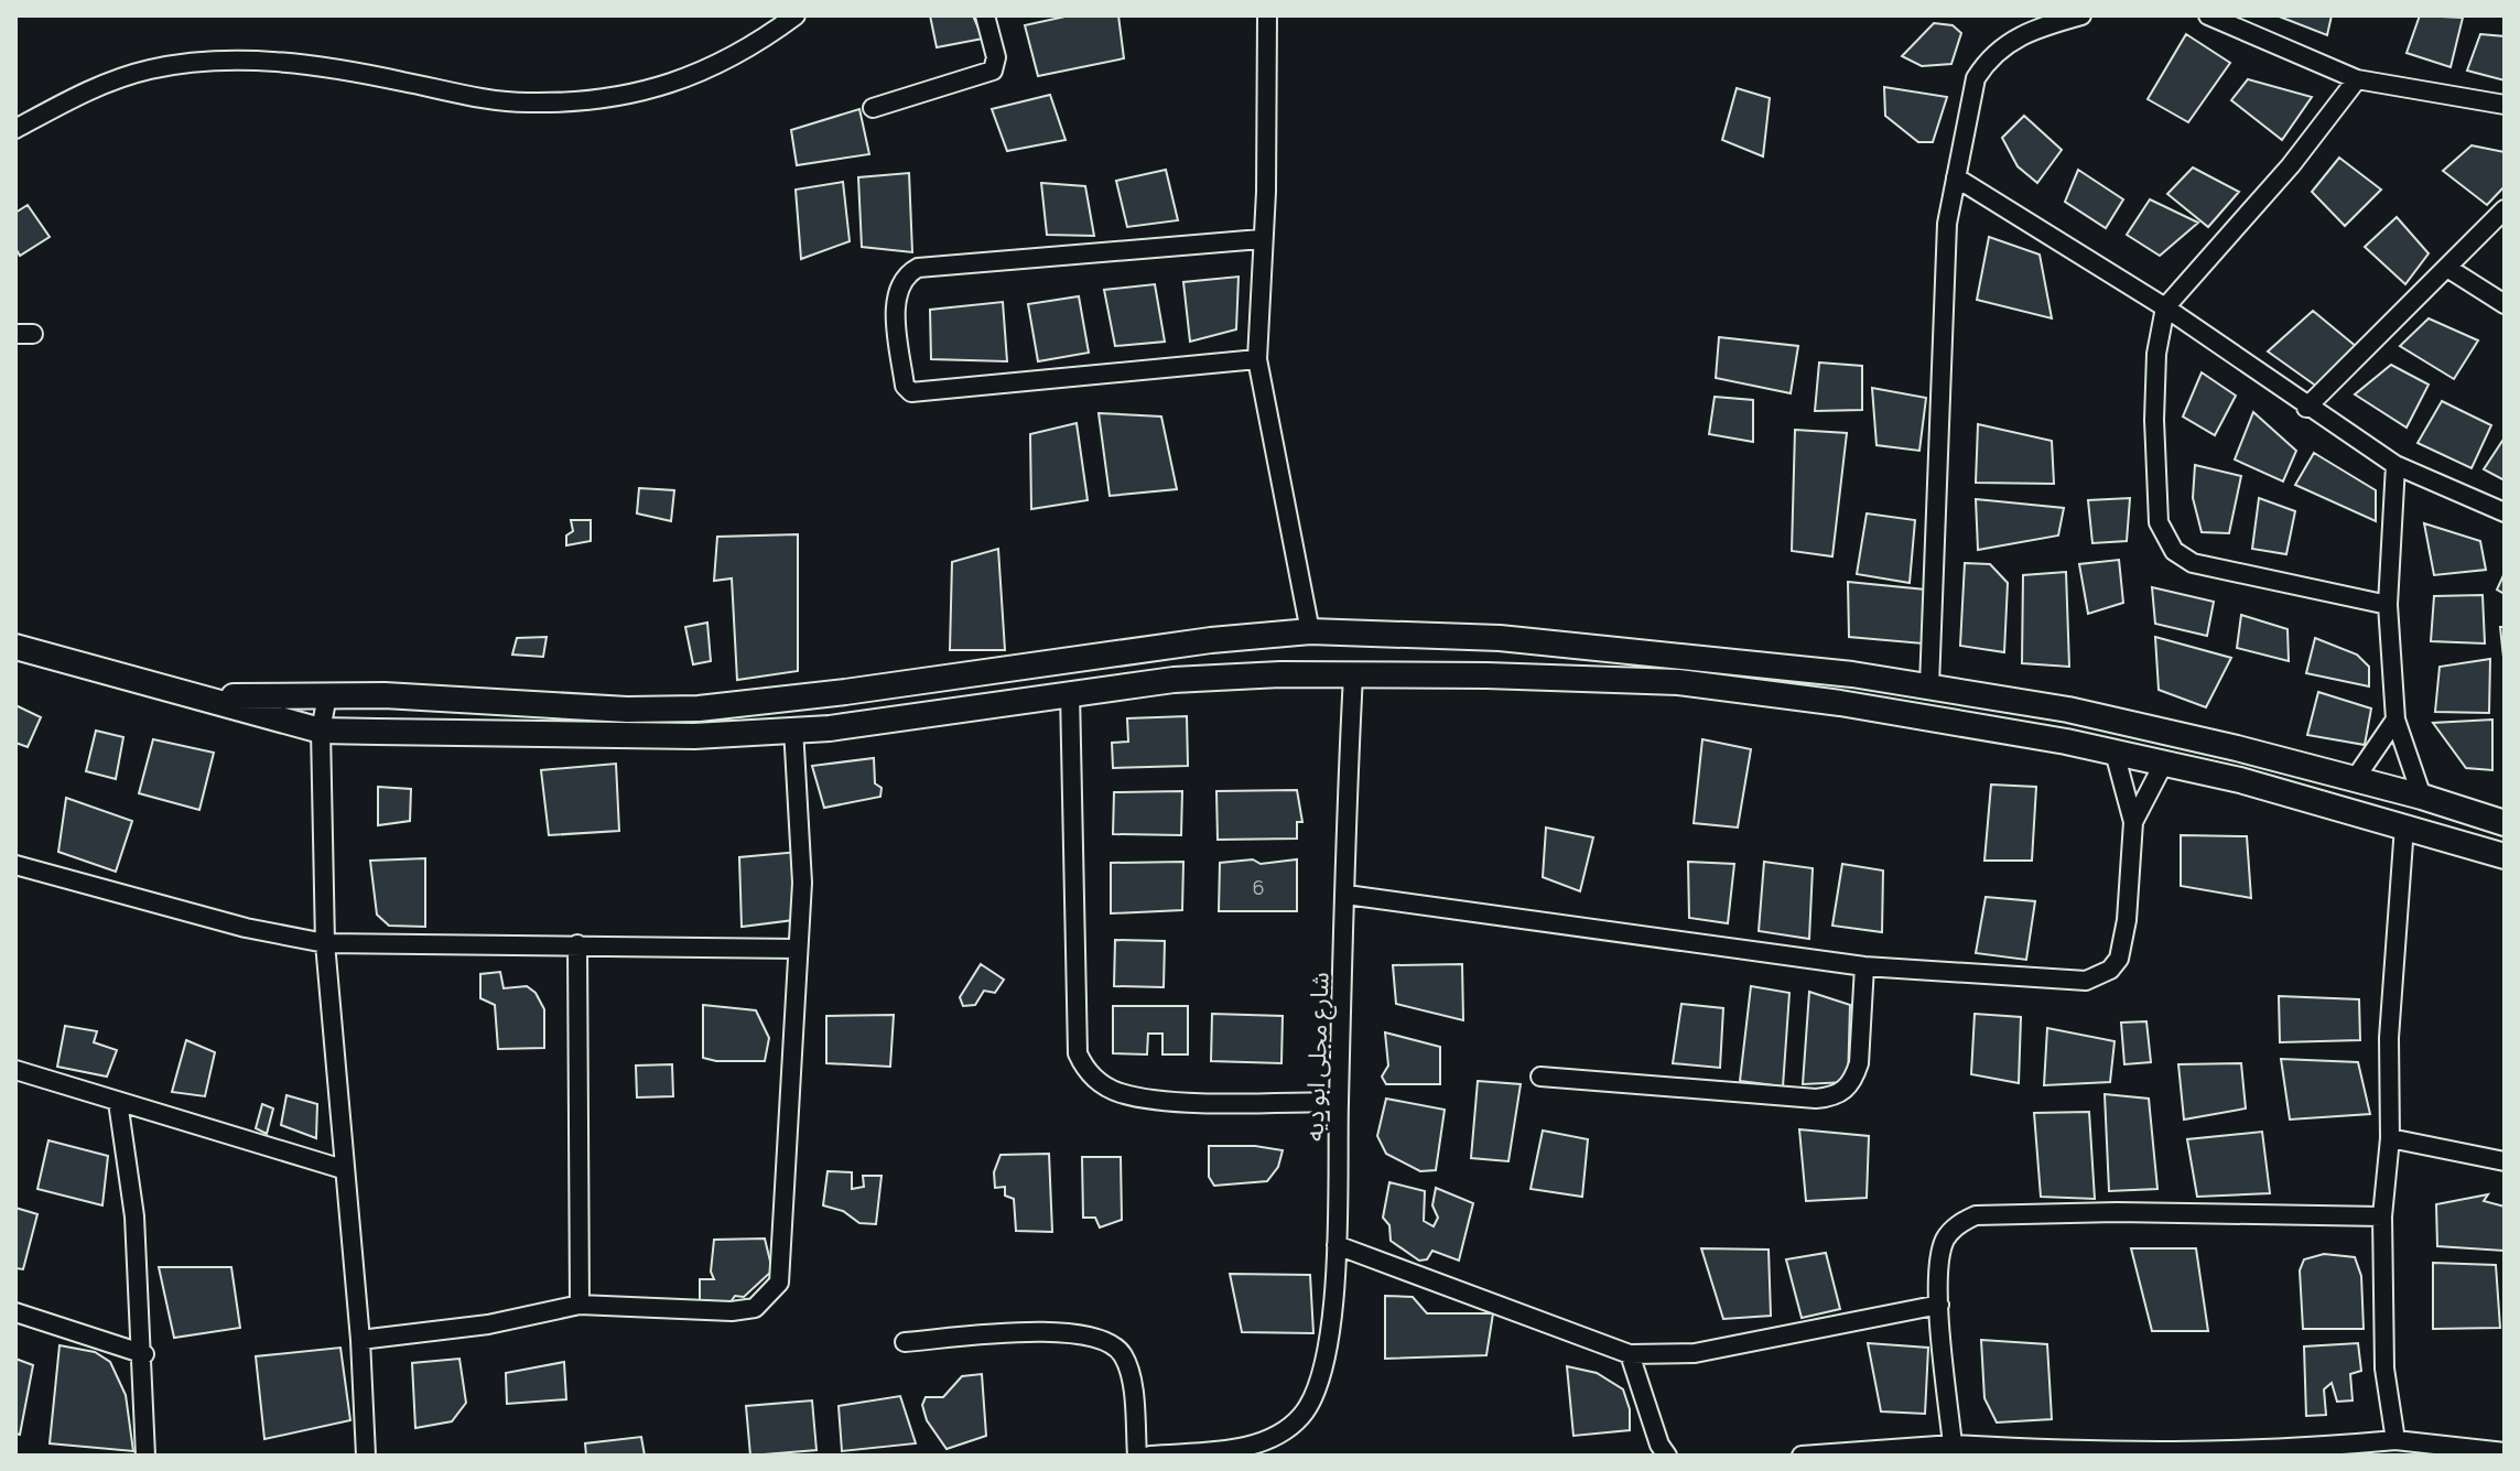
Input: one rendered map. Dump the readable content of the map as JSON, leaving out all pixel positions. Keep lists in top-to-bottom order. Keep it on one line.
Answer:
{"streets":{"street":["شارع مجلى ابو ديه"]},"house_numbers":["6"]}
